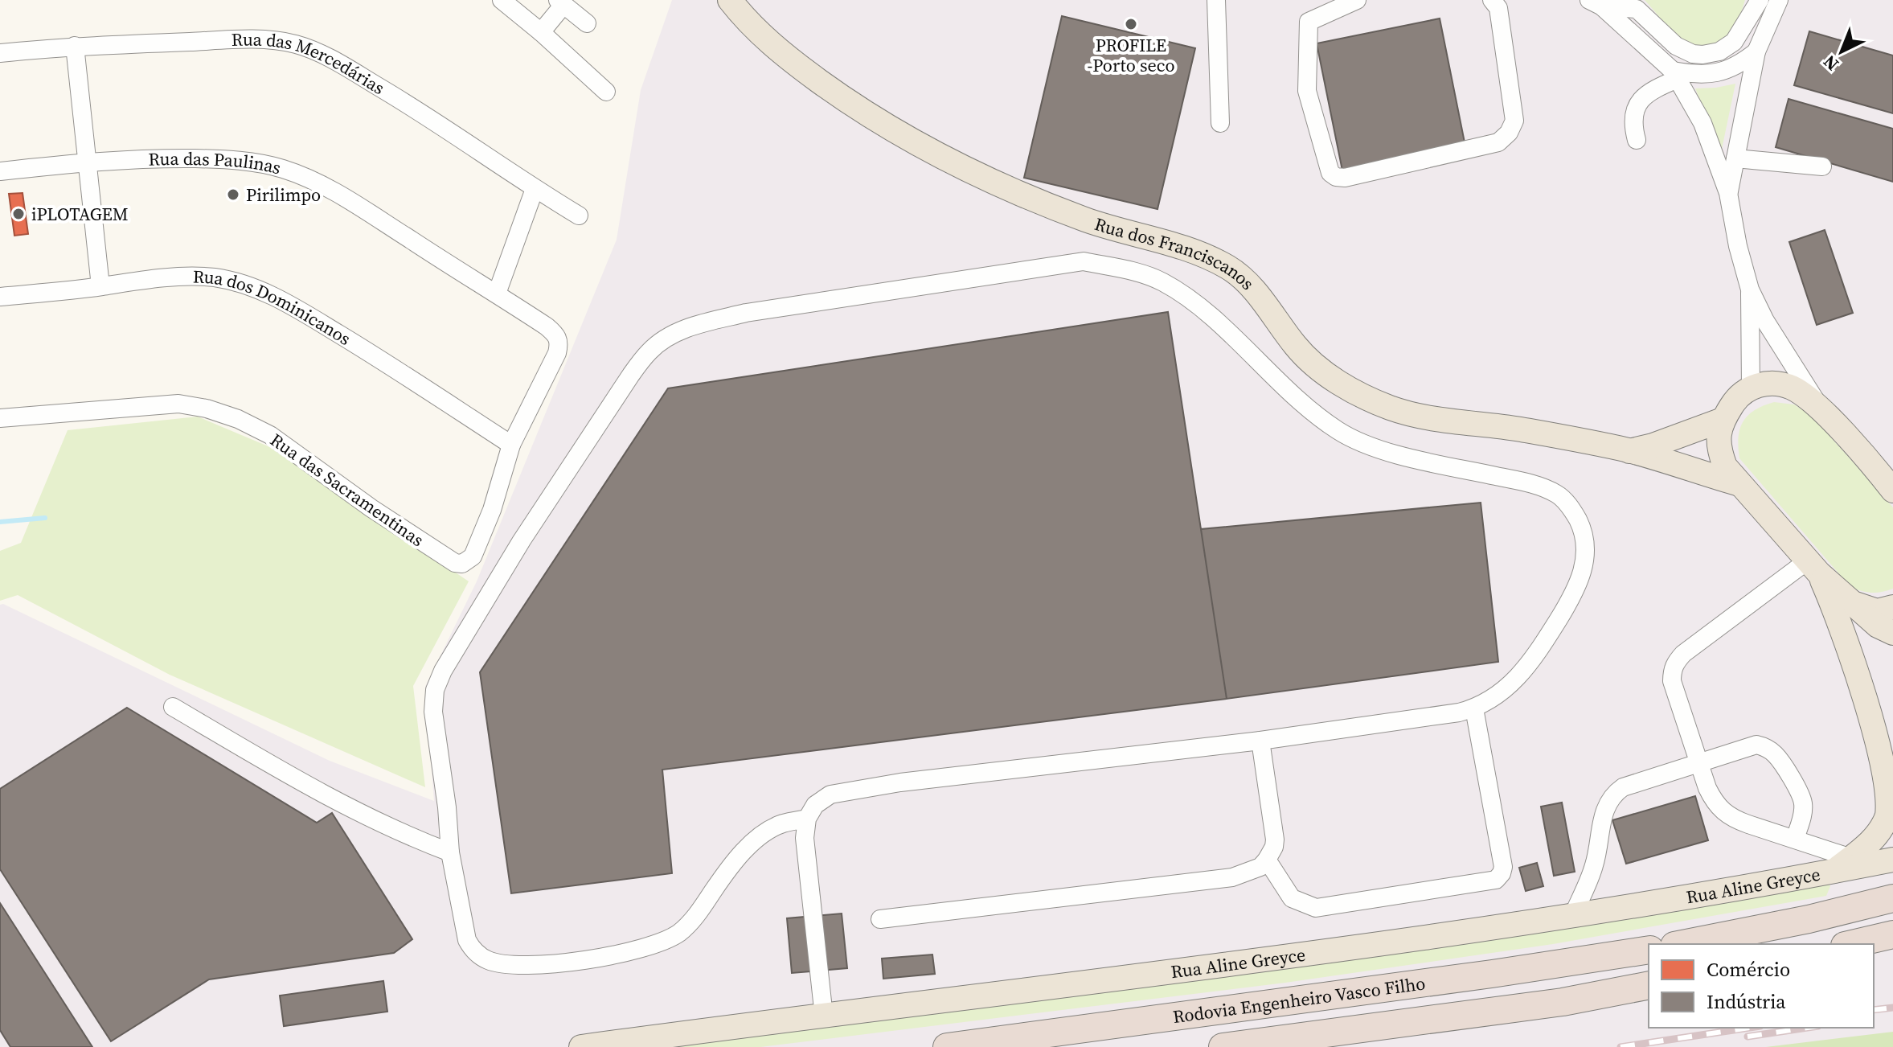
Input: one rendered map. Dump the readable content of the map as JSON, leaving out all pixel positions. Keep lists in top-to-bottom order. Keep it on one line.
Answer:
{"streets":{"highway":["Rodovia Engenheiro Vasco Filho"],"main road":["Rua dos Franciscanos","Rua Aline Greyce"],"street":["Rua das Mercedárias","Rua das Paulinas","Rua dos Dominicanos","Rua das Sacramentinas"]},"crossings":[["Rua das Paulinas","Rua das Sacramentinas"],["Rua dos Dominicanos","Rua das Sacramentinas"]],"places":["PROFILE -Porto seco","Pirilimpo","iPLOTAGEM"],"legend":["Comércio","Indústria"],"north":"bottom left"}
